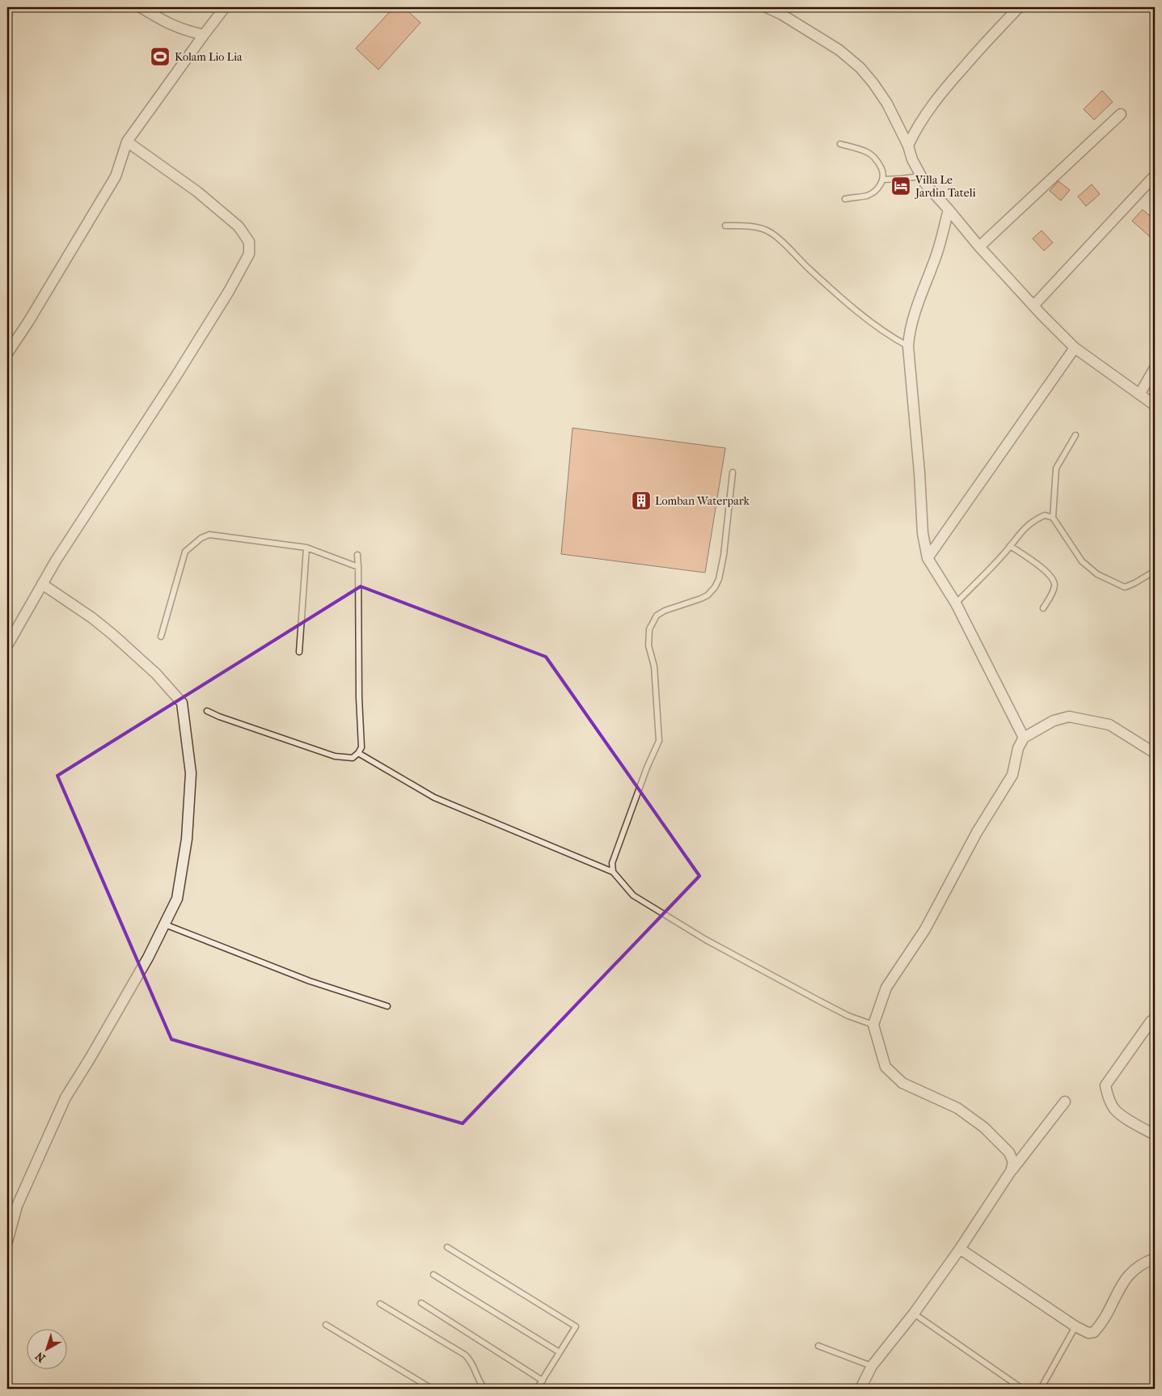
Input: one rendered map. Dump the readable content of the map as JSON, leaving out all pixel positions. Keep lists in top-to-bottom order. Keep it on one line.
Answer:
{"places":{"sports":["Kolam Lio Lia"],"hotel":["Villa Le Jardin Tateli"],"building":["Lomban Waterpark"]},"north":"bottom left"}
